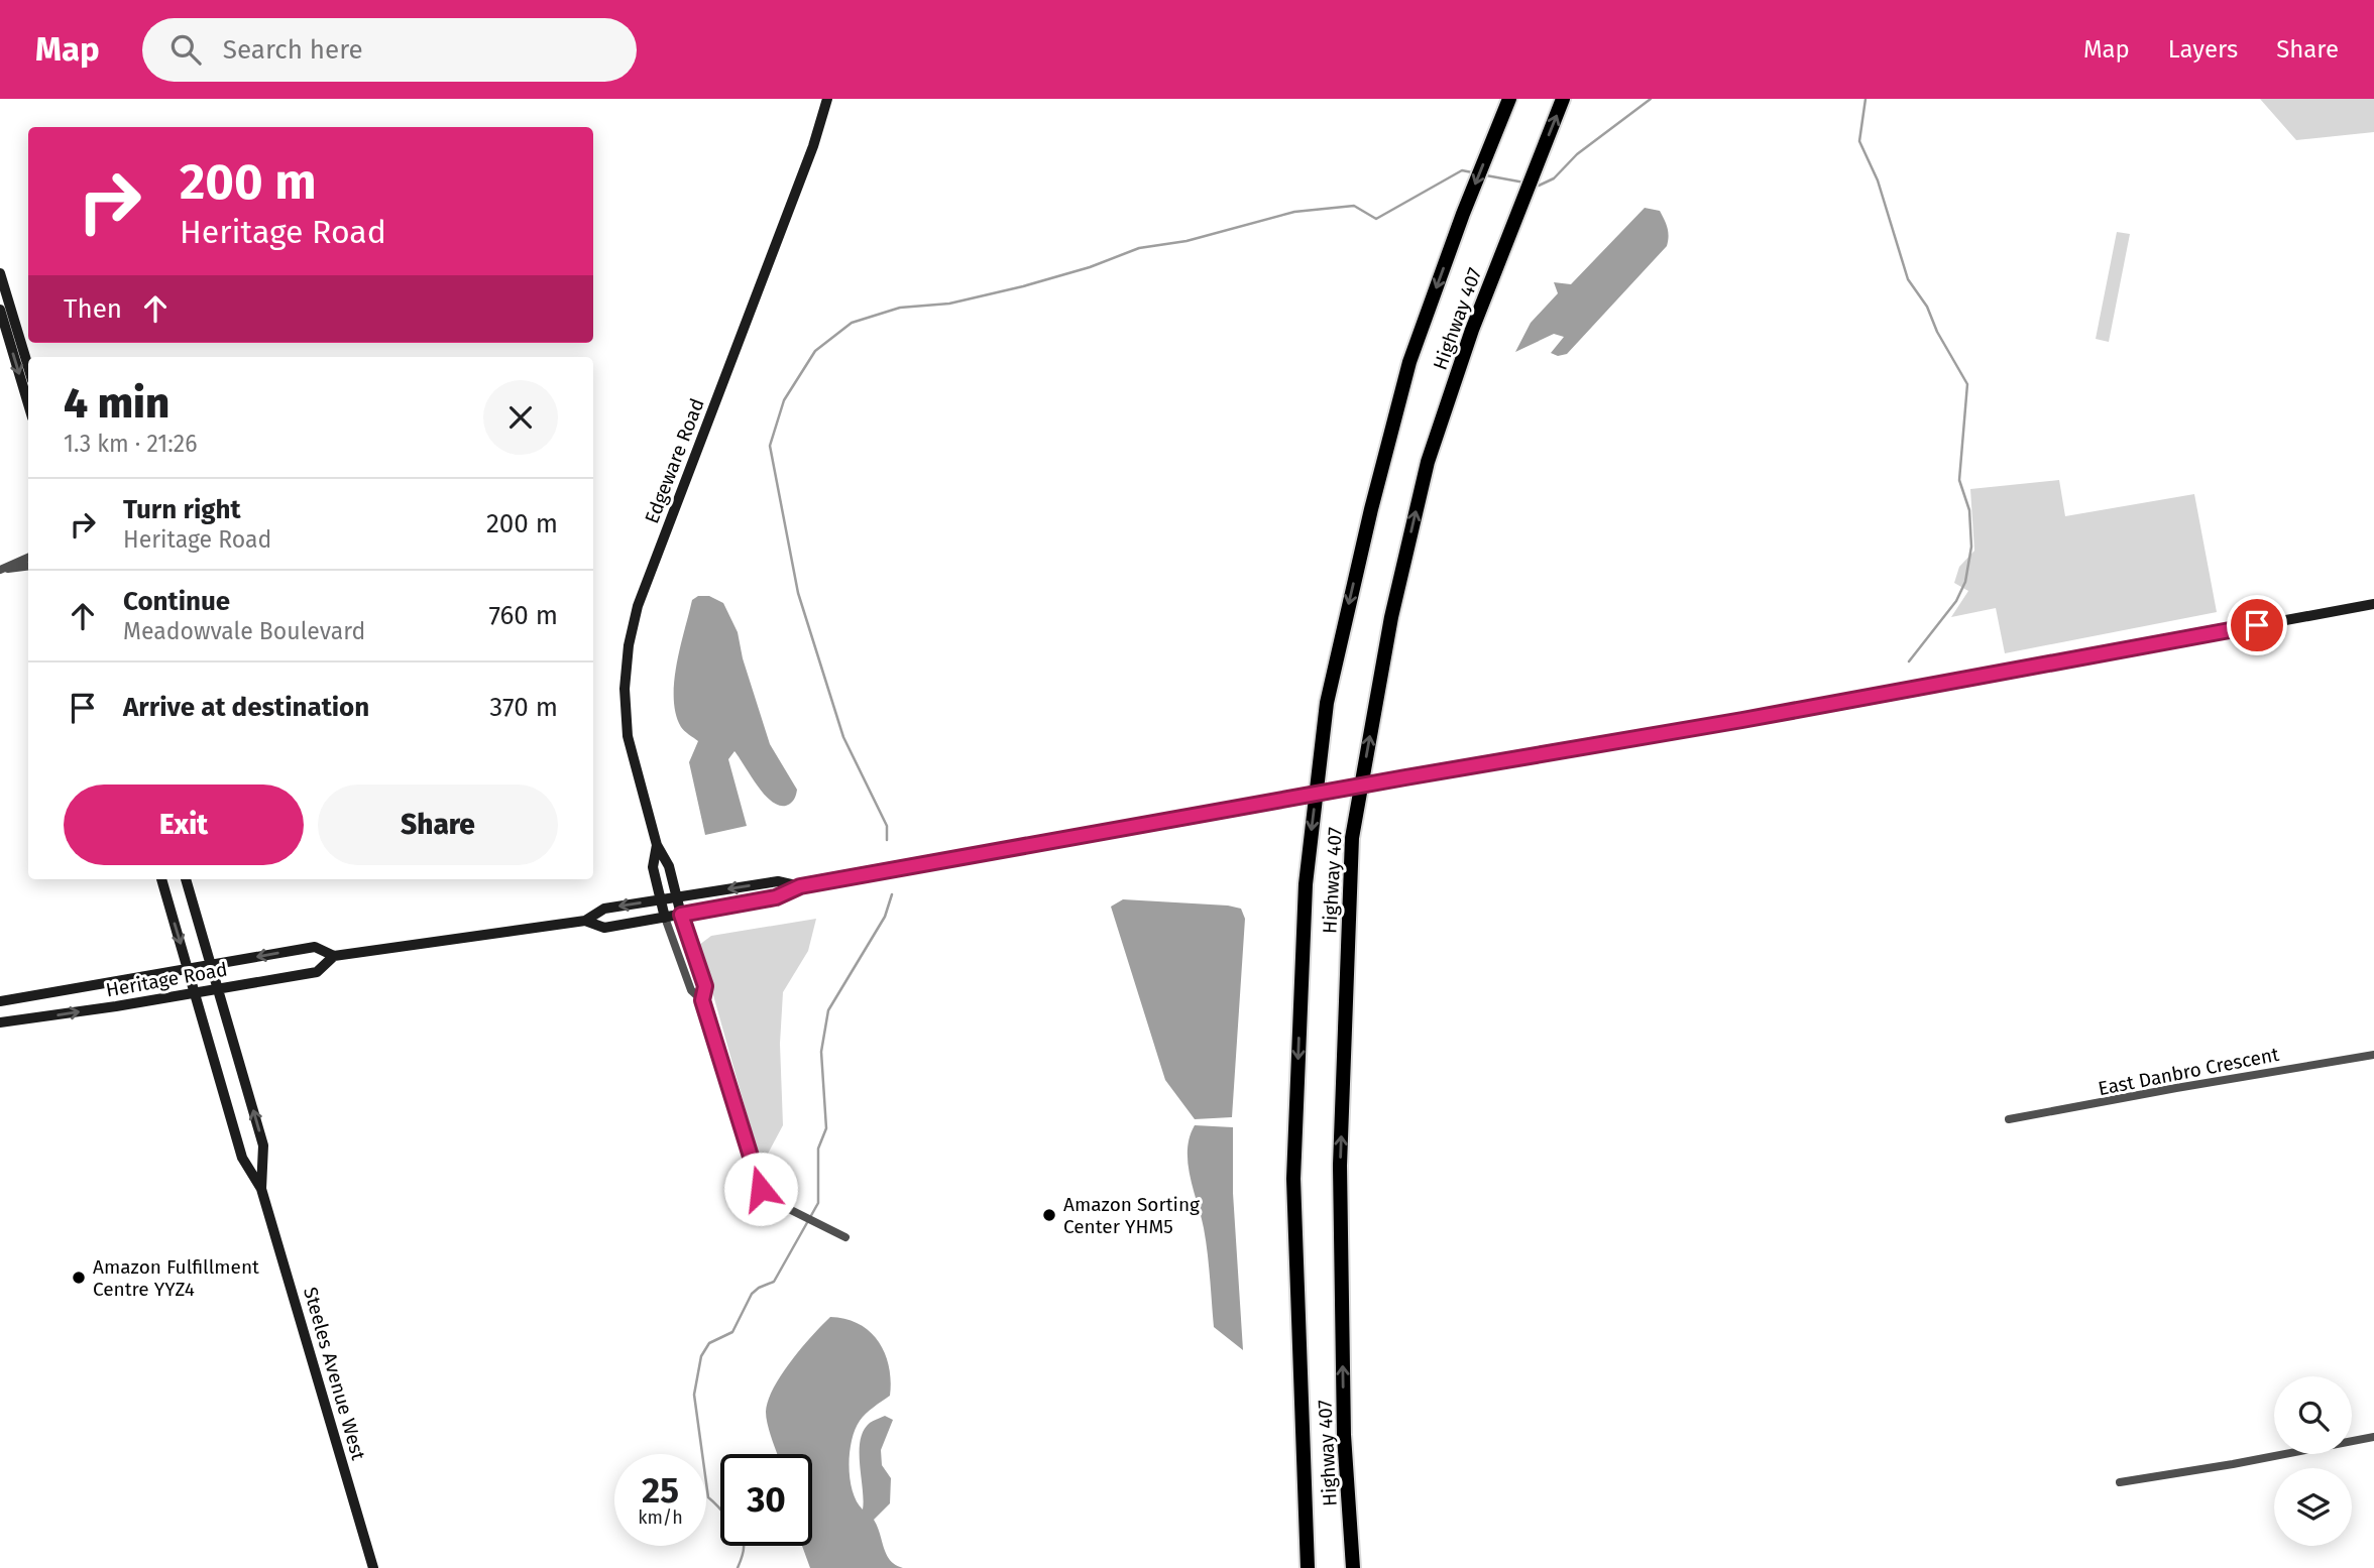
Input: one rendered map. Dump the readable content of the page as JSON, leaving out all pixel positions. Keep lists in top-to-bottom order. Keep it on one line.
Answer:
{"streets":{"highway":["Highway 407"],"main road":["Edgeware Road","Heritage Road","Steeles Avenue West"],"street":["East Danbro Crescent"]},"crossings":[["Edgeware Road","Heritage Road"],["Heritage Road","Steeles Avenue West"]],"places":["Amazon Sorting Center YHM5","Amazon Fulfillment Centre YYZ4"],"page":{"header":"Map","search":"Search here","nav":["Map","Layers","Share"],"turn":["200 m","Heritage Road"],"then":"Then","heading":["4 min","1.3 km · 21:26"],"list":[{"name":"Turn right","note":"Heritage Road","value":"200 m"},{"name":"Continue","note":"Meadowvale Boulevard","value":"760 m"},{"name":"Arrive at destination","value":"370 m"}],"buttons":["Exit","Share"],"speed":"25 km/h","limit":"30"}}
